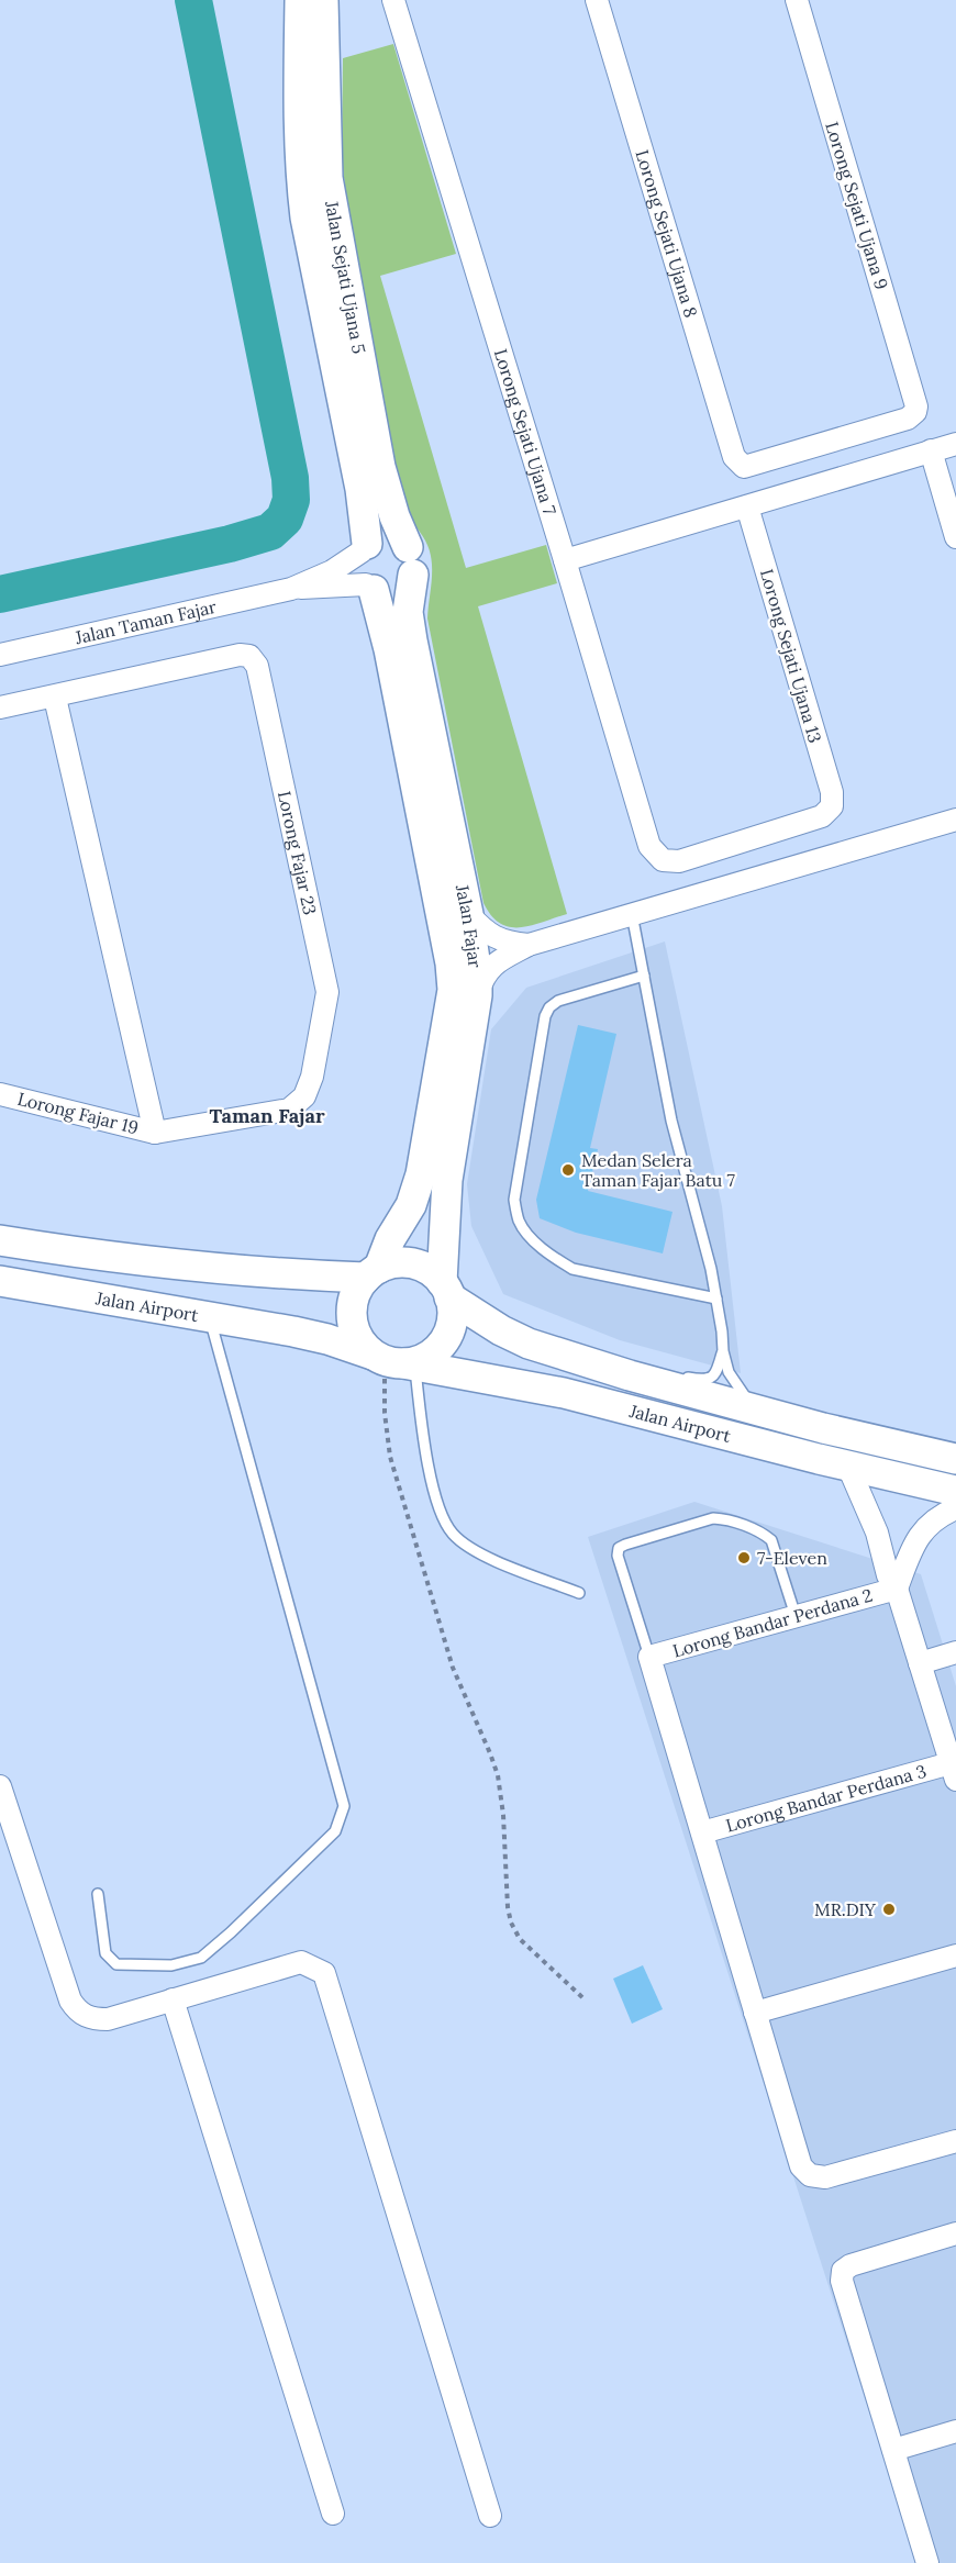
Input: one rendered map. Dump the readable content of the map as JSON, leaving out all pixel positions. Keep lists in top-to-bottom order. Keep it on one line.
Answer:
{"streets":{"street":["Lorong Sejati Ujana 9","Lorong Sejati Ujana 8","Jalan Sejati Ujana 5","Lorong Sejati Ujana 7","Jalan Taman Fajar","Lorong Sejati Ujana 13","Lorong Fajar 23","Jalan Fajar","Lorong Fajar 19","Jalan Airport","Lorong Bandar Perdana 2","Lorong Bandar Perdana 3"]},"crossings":[["Lorong Sejati Ujana 9","Lorong Sejati Ujana 8"],["Jalan Sejati Ujana 5","Jalan Fajar"],["Lorong Sejati Ujana 7","Lorong Sejati Ujana 13"],["Lorong Fajar 23","Lorong Fajar 19"],["Jalan Fajar","Jalan Airport"]],"districts":["Taman Fajar"],"places":["Medan Selera Taman Fajar Batu 7","7-Eleven","MR.DIY"]}
